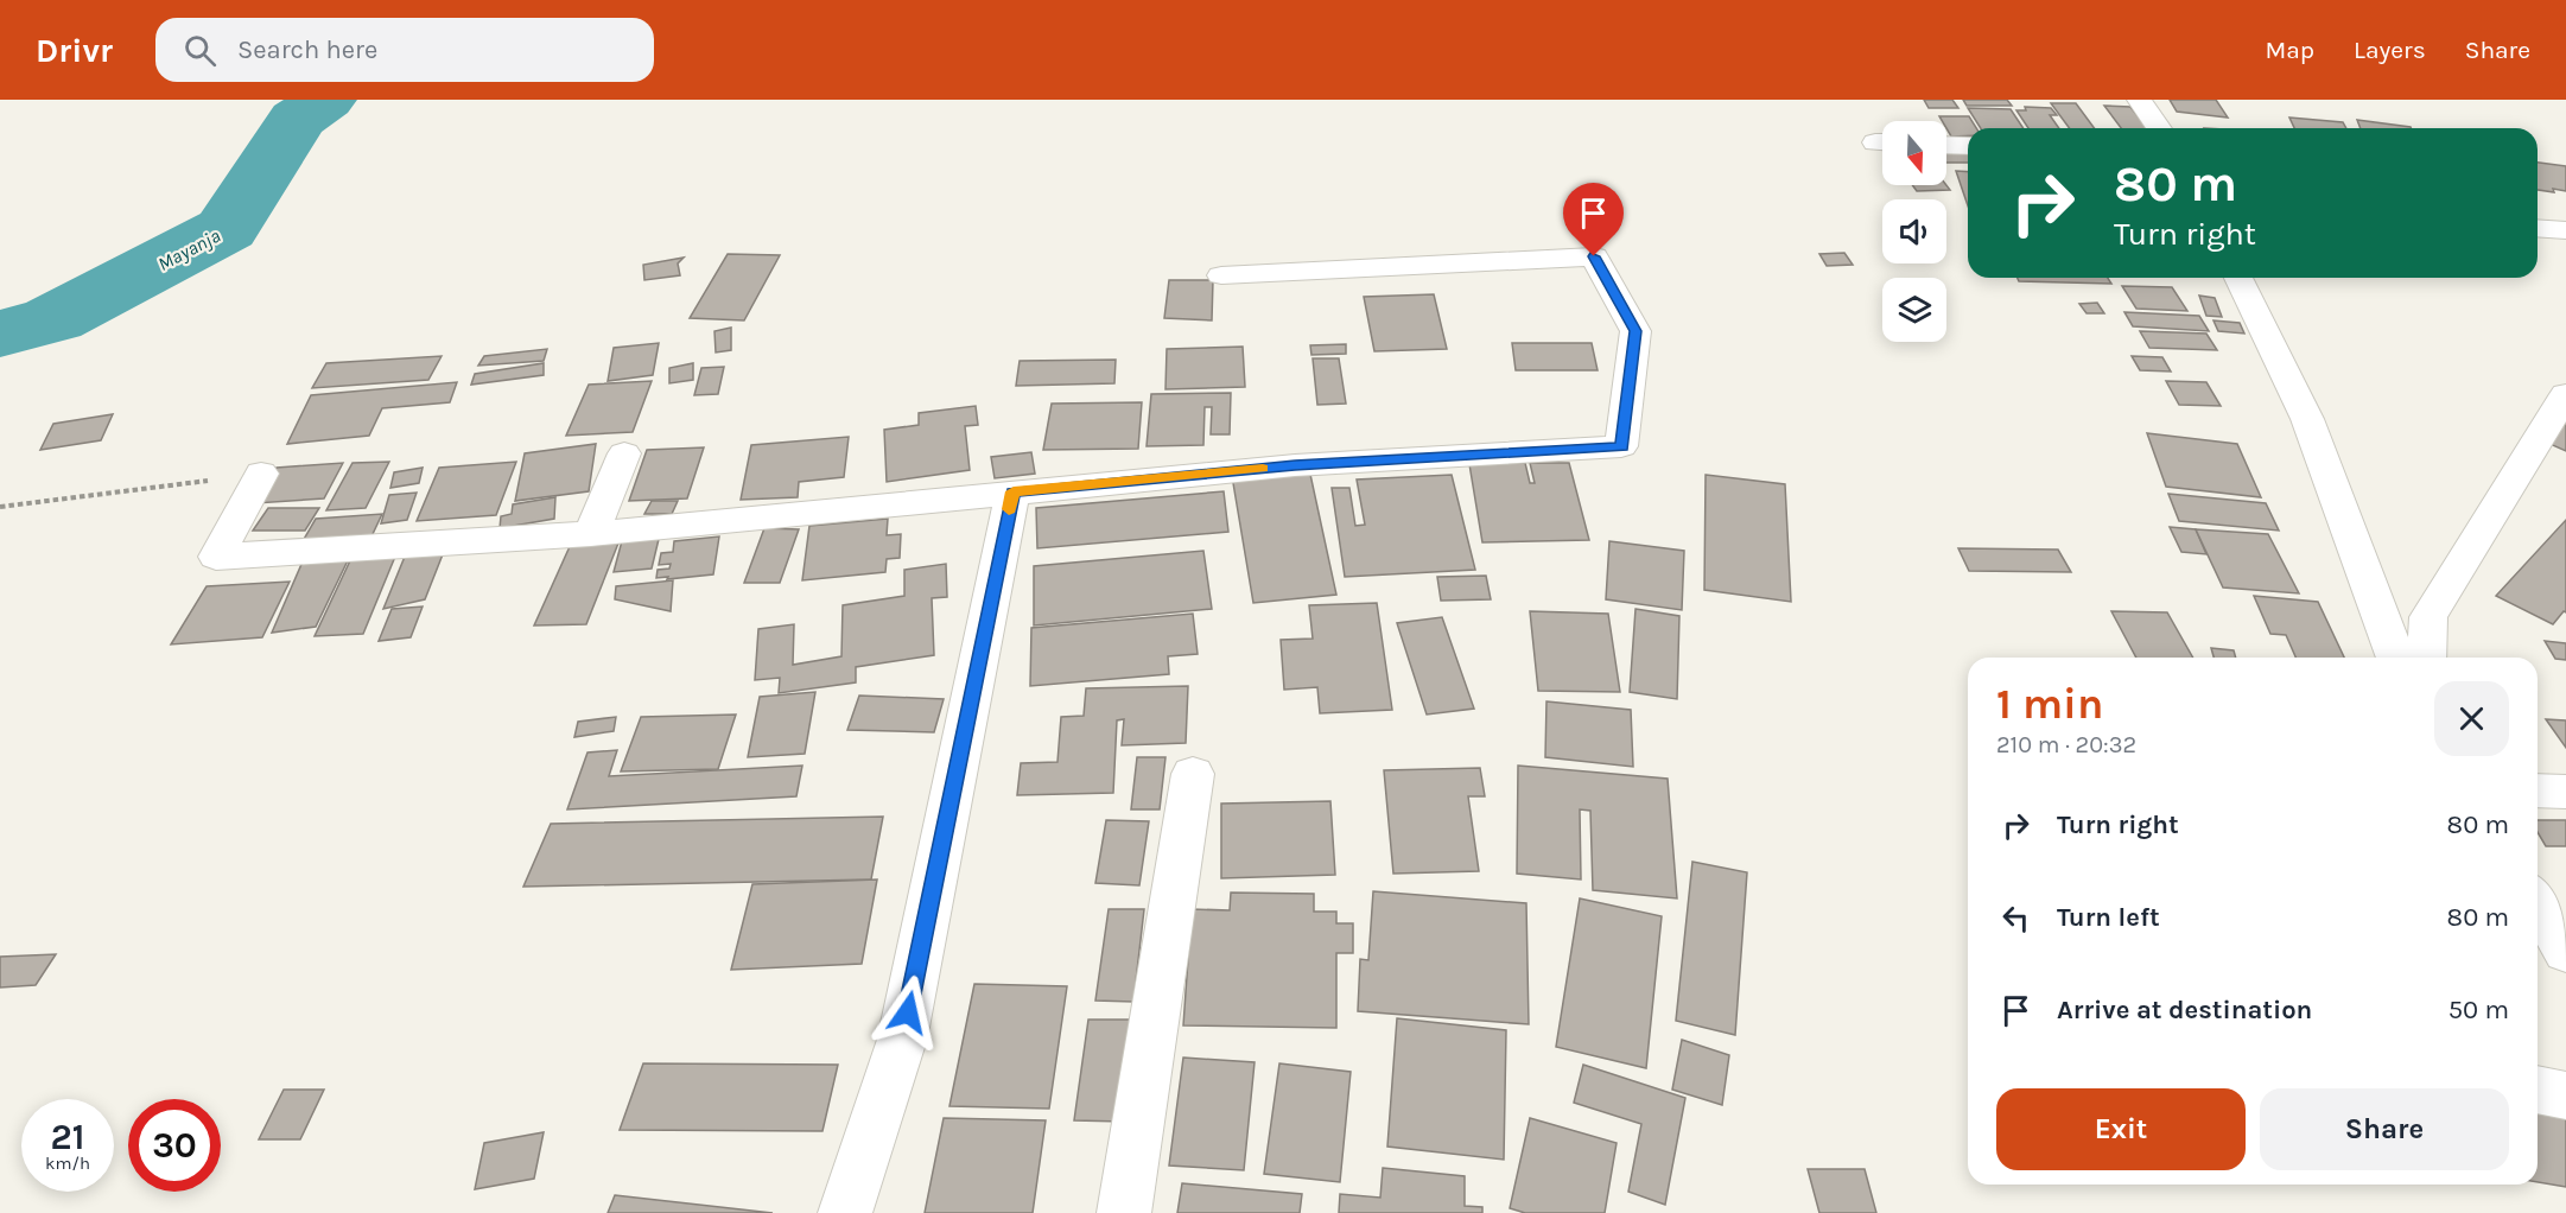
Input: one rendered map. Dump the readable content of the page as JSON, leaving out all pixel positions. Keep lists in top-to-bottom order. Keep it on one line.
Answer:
{"water":["Mayanja"],"north":"bottom","page":{"header":"Drivr","search":"Search here","nav":["Map","Layers","Share"],"turn":["80 m","Turn right"],"heading":["1 min","210 m · 20:32"],"list":[{"name":"Turn right","value":"80 m"},{"name":"Turn left","value":"80 m"},{"name":"Arrive at destination","value":"50 m"}],"buttons":["Exit","Share"],"speed":"21 km/h","limit":"30"}}
